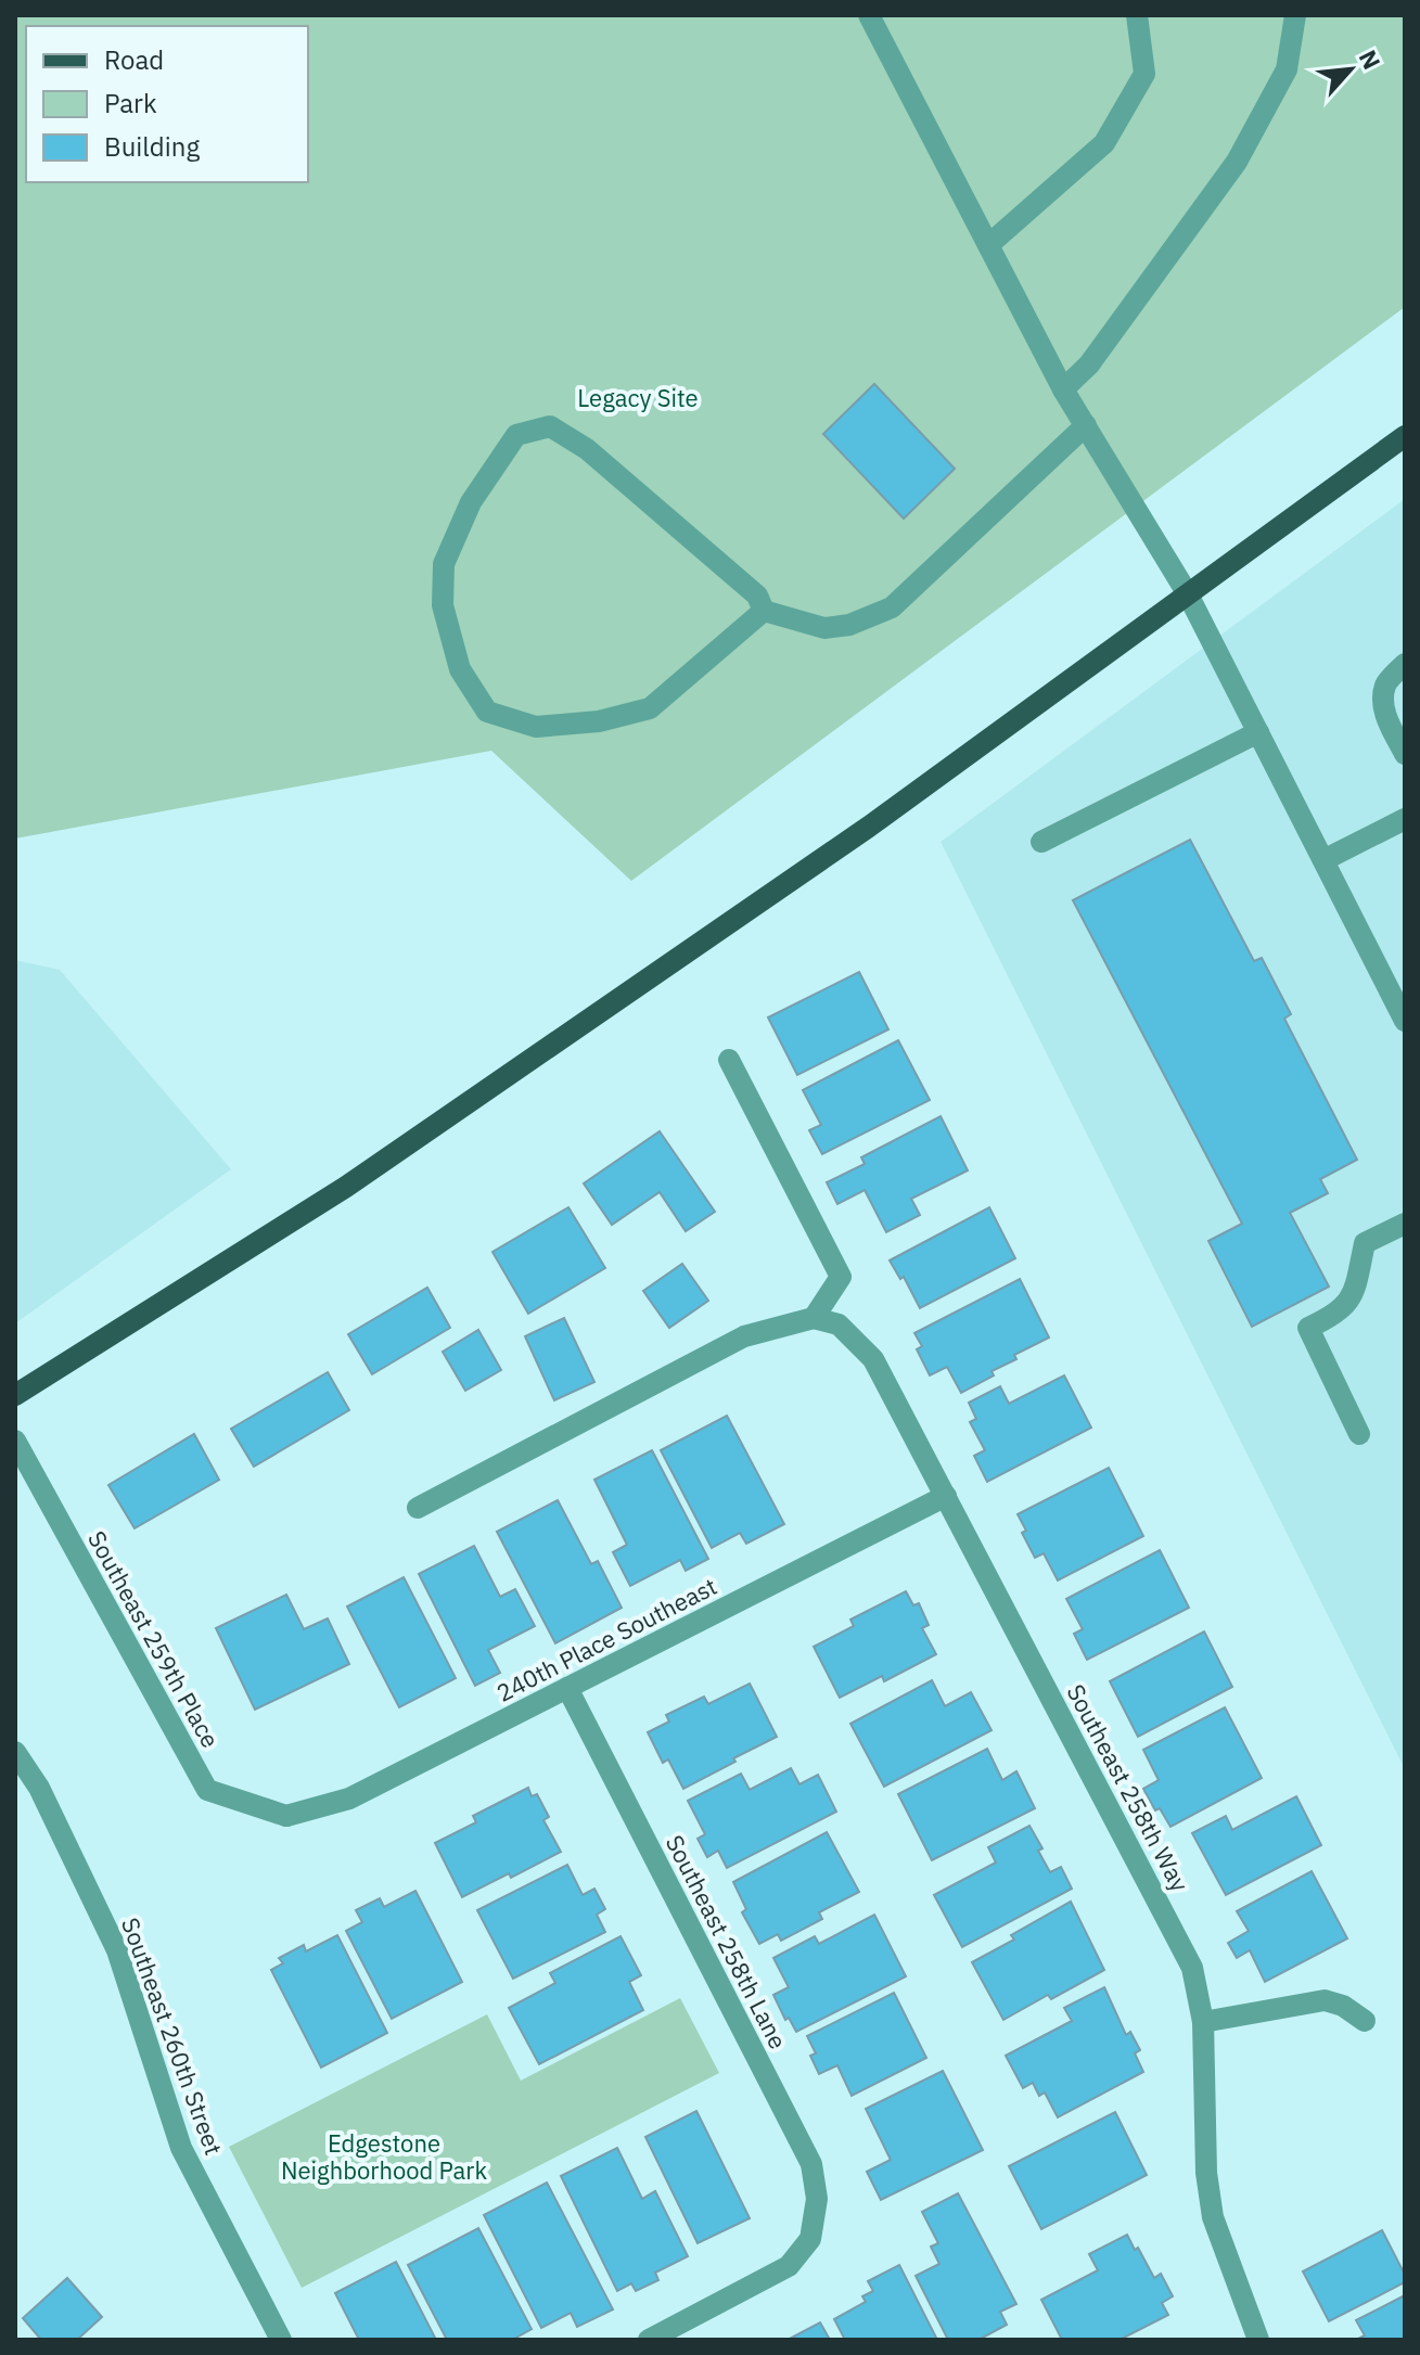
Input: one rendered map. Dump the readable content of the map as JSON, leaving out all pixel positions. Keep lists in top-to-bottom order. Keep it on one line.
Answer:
{"streets":{"street":["Southeast 259th Place","240th Place Southeast","Southeast 258th Way","Southeast 258th Lane","Southeast 260th Street"]},"crossings":[["Southeast 259th Place","240th Place Southeast"],["240th Place Southeast","Southeast 258th Way"],["240th Place Southeast","Southeast 258th Lane"]],"parks":["Legacy Site","Edgestone Neighborhood Park"],"legend":["Road","Park","Building"],"north":"top right"}
